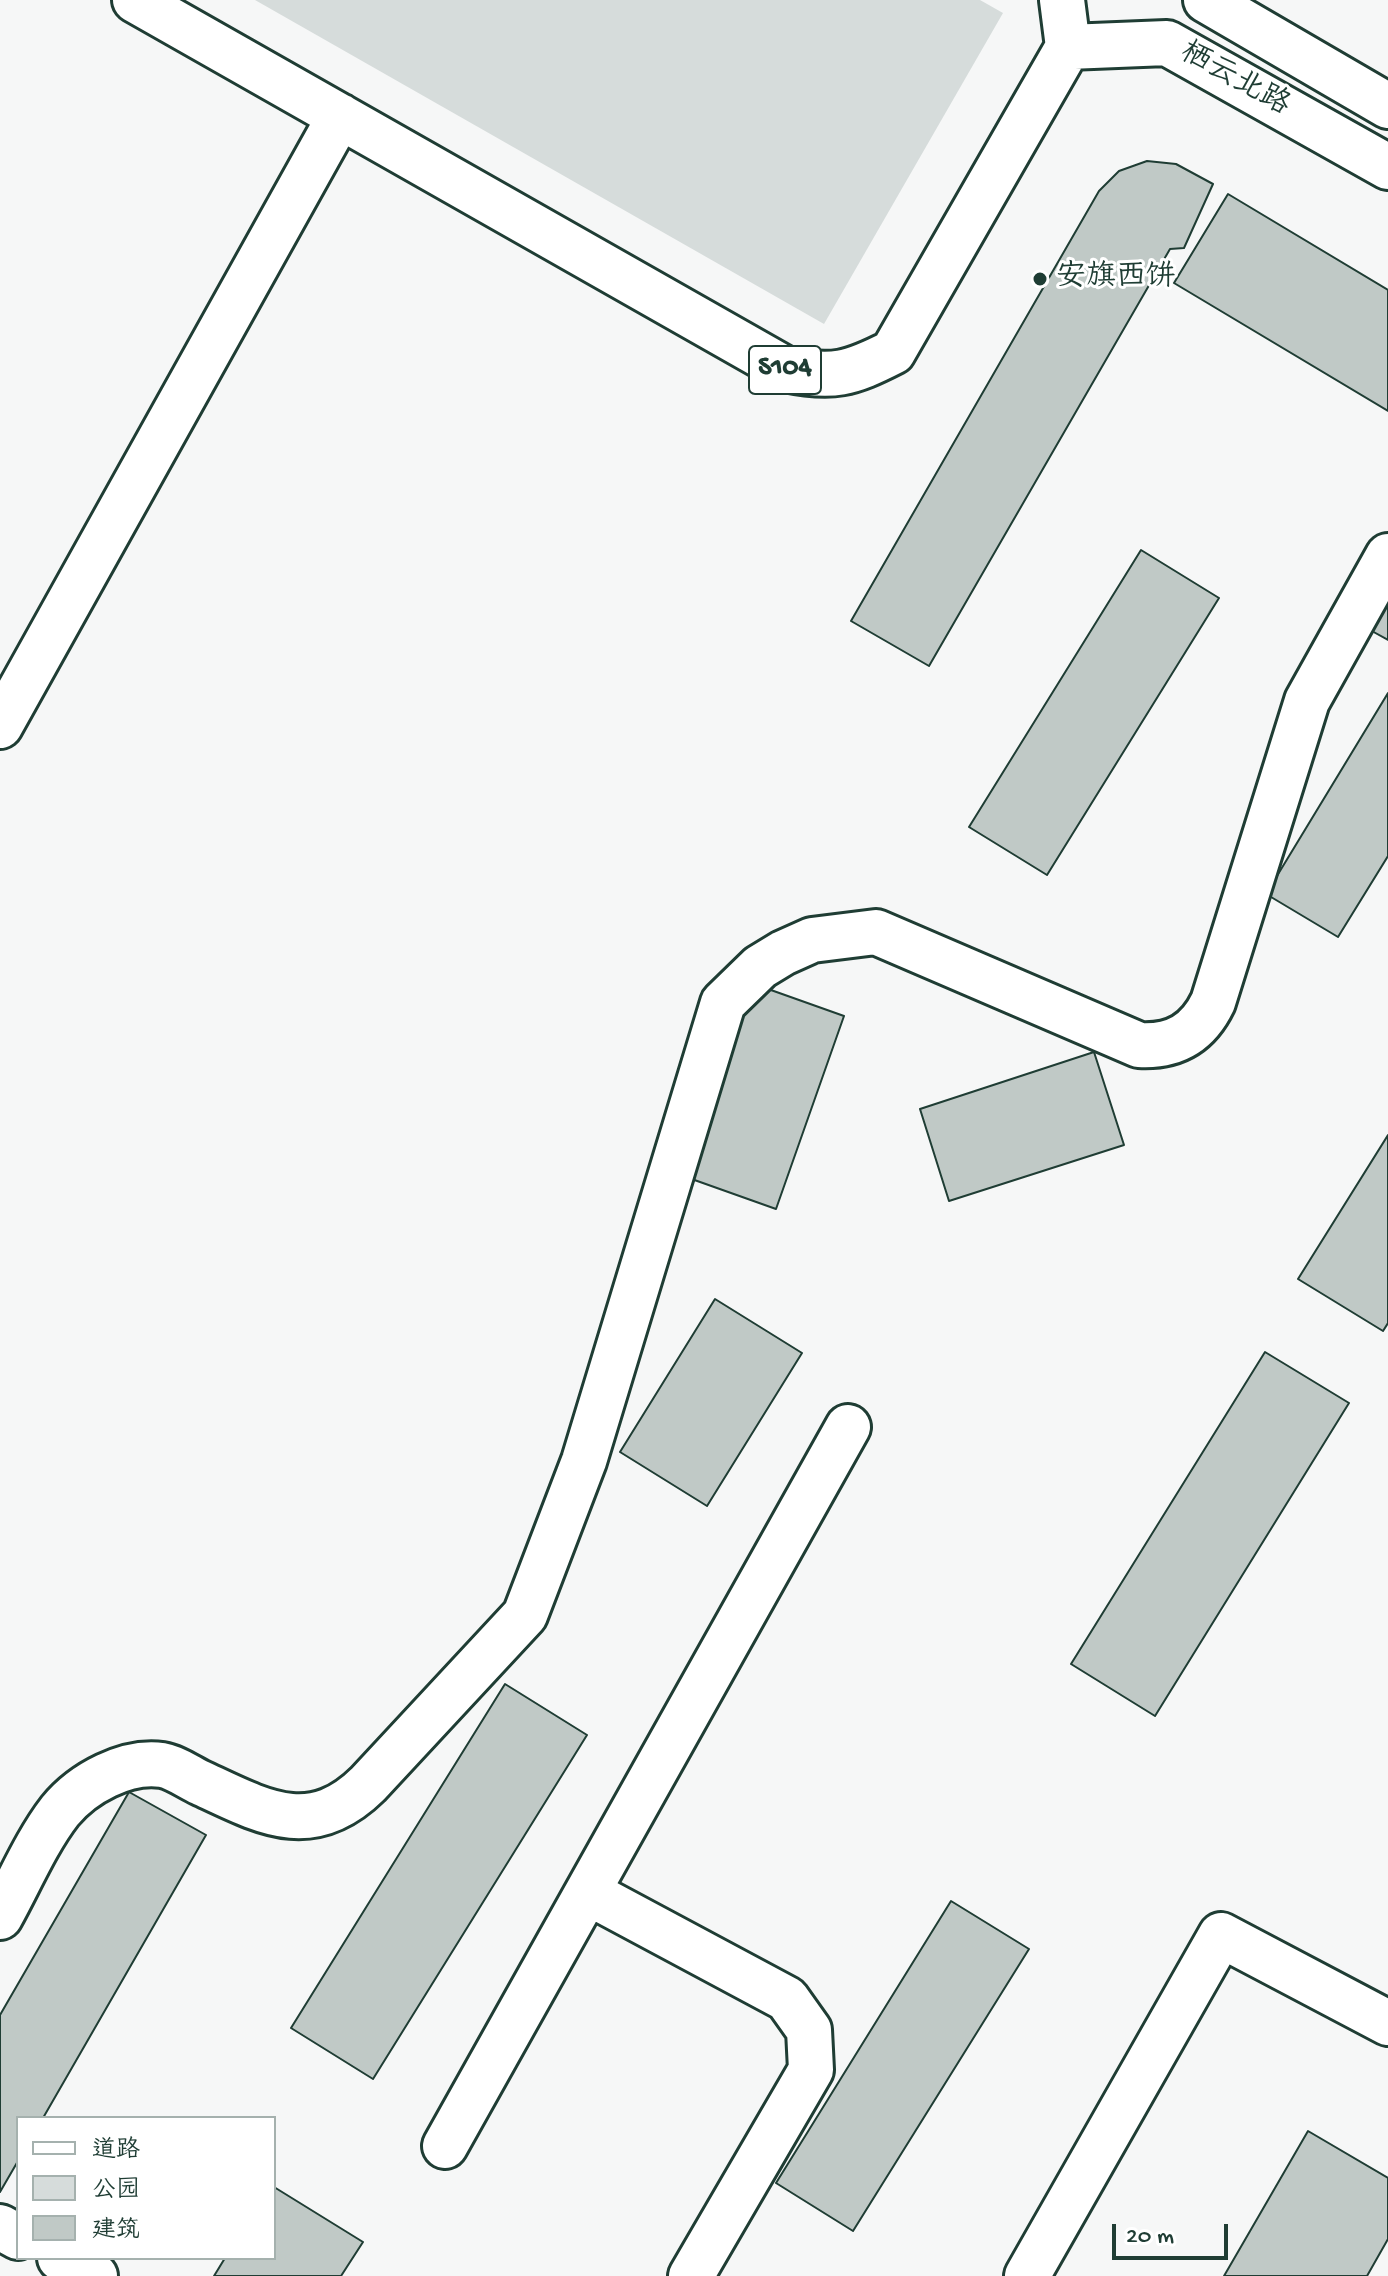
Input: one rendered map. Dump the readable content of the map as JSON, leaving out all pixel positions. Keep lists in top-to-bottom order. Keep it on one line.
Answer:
{"streets":{"street":["栖云北路","S104"]},"crossings":[["栖云北路","S104"]],"places":["安旗西饼"],"legend":["道路","公园","建筑"],"scale_bar":"20 m"}
